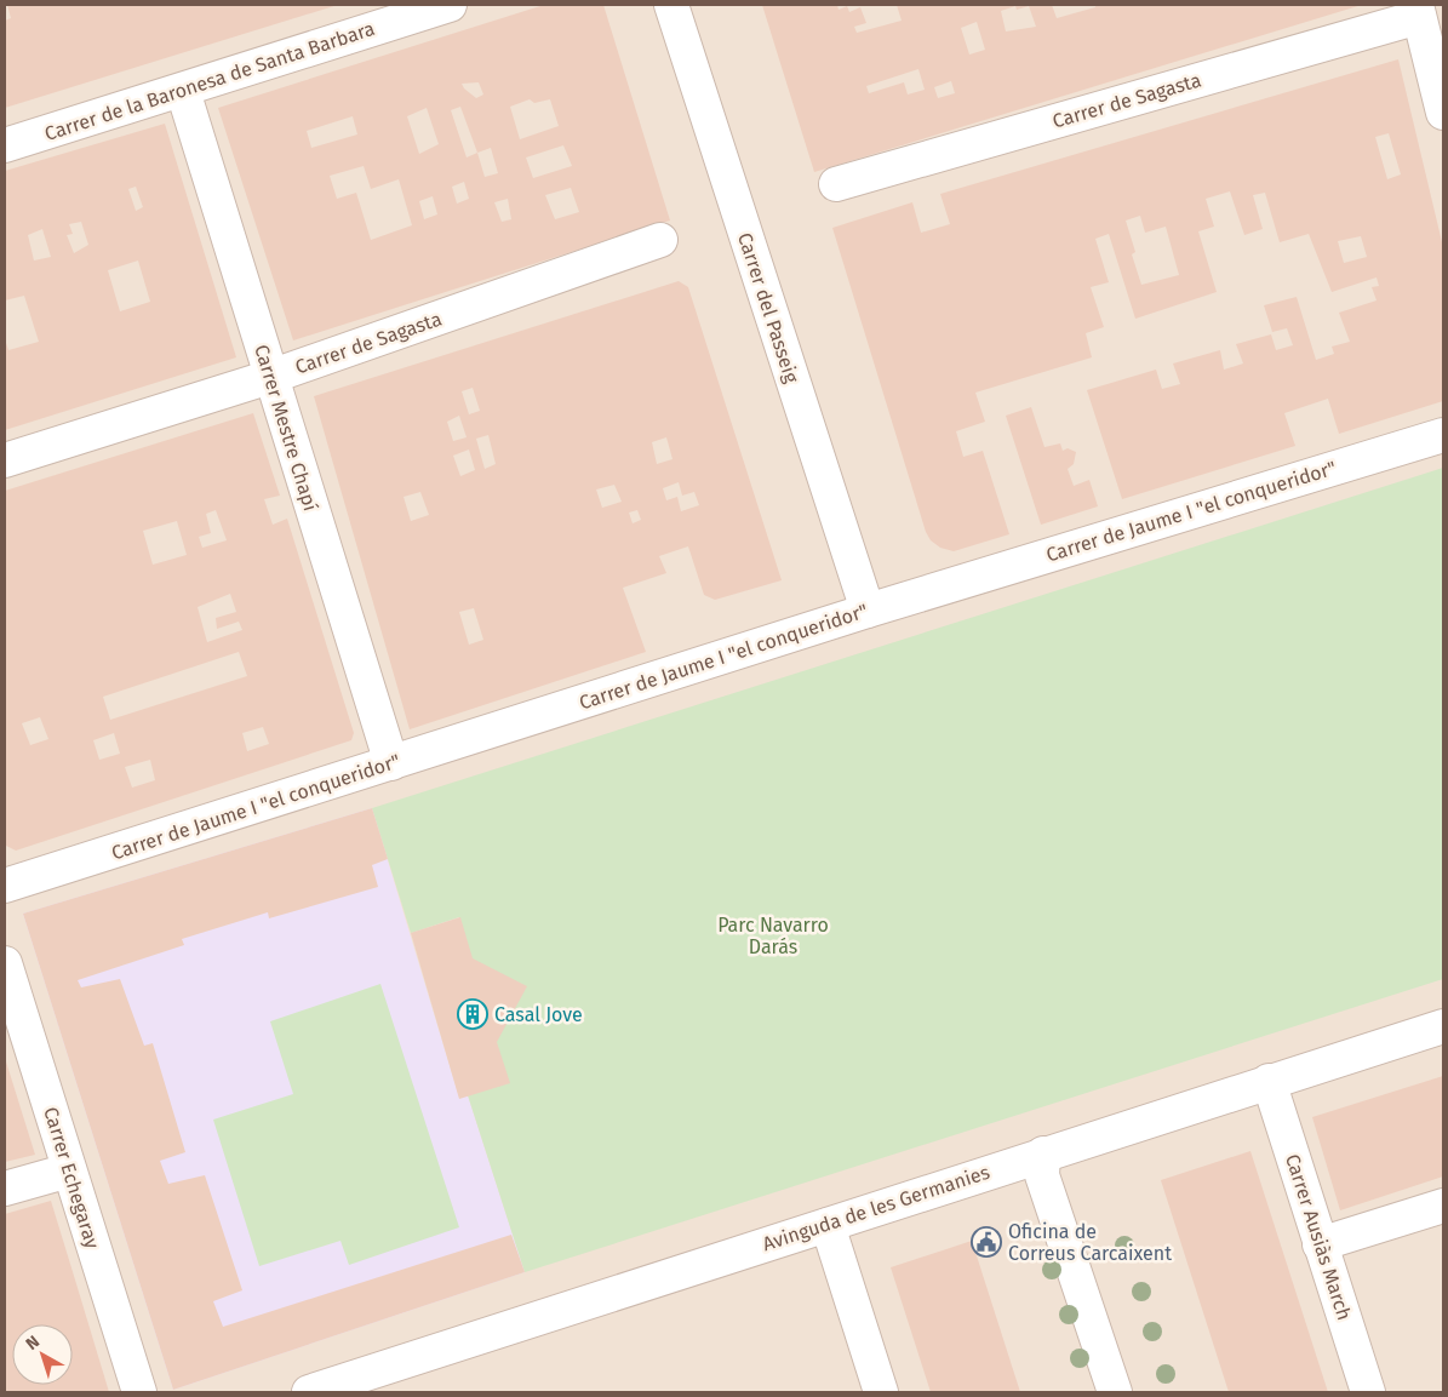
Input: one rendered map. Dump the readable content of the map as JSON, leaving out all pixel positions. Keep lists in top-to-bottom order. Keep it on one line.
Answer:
{"streets":{"street":["Carrer de la Baronesa de Santa Barbara","Carrer de Sagasta","Carrer del Passeig","Carrer Mestre Chapí","Carrer de Jaume I \"el conqueridor\"","Carrer Echegaray","Avinguda de les Germanies","Carrer Ausiàs March"]},"crossings":[["Carrer de la Baronesa de Santa Barbara","Carrer Mestre Chapí"],["Carrer de Sagasta","Carrer Mestre Chapí"],["Carrer del Passeig","Carrer de Jaume I \"el conqueridor\""],["Carrer Mestre Chapí","Carrer de Jaume I \"el conqueridor\""],["Avinguda de les Germanies","Carrer Ausiàs March"]],"parks":["Parc Navarro Darás"],"places":{"building":["Casal Jove"],"public building":["Oficina de Correus Carcaixent"]},"north":"top left"}
